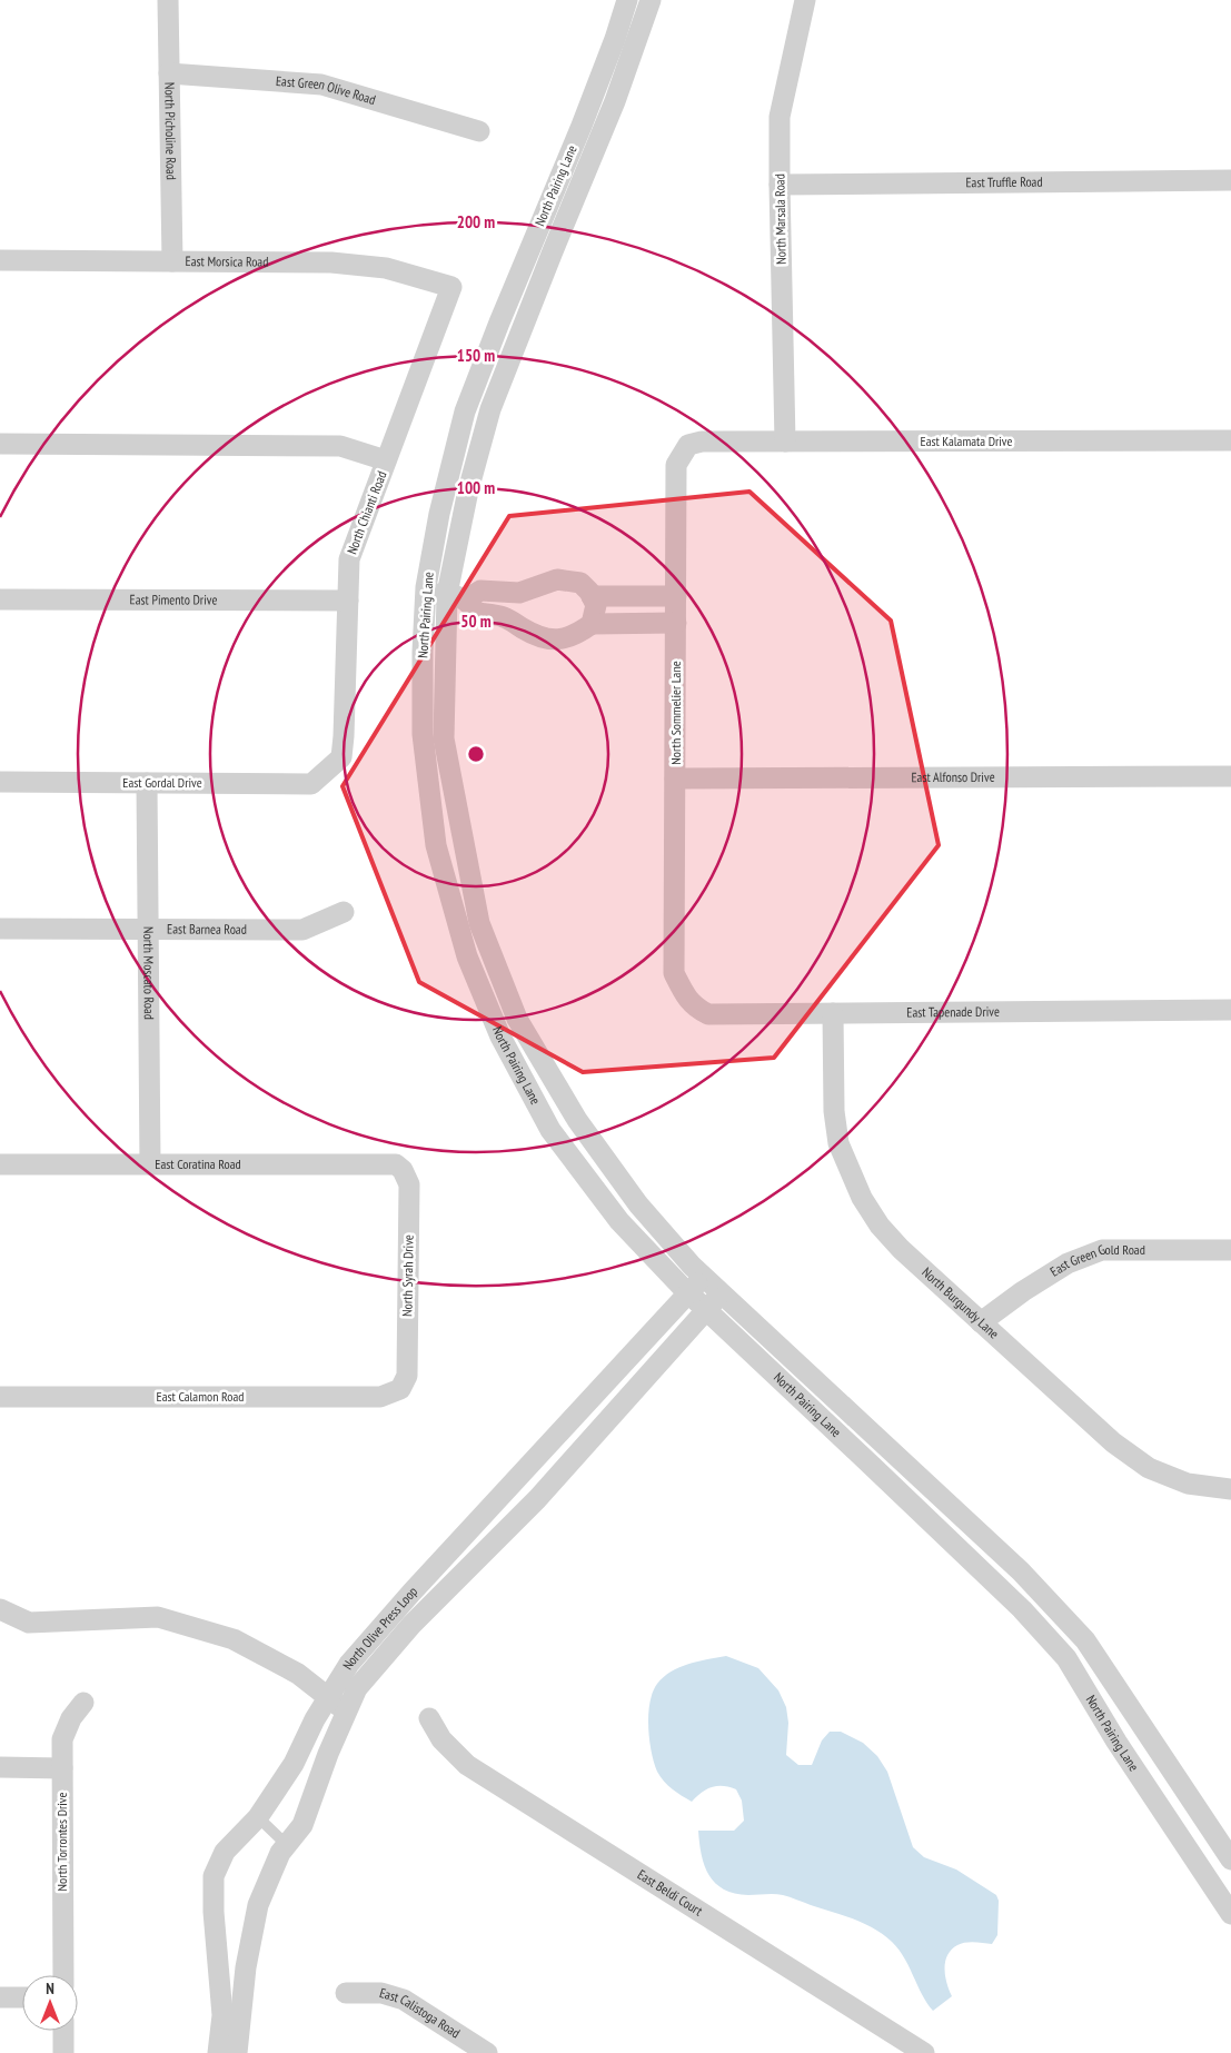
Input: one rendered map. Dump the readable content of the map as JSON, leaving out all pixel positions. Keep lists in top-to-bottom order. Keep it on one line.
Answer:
{"streets":{"street":["East Green Olive Road","North Picholine Road","East Truffle Road","North Pairing Lane","North Marsala Road","East Morsica Road","East Kalamata Drive","North Chianti Road","East Pimento Drive","North Sommelier Lane","East Alfonso Drive","East Gordal Drive","East Barnea Road","North Moscato Road","East Tapenade Drive","East Coratina Road","East Green Gold Road","North Syrah Drive","North Burgundy Lane","East Calamon Road","North Olive Press Loop","North Torrontes Drive","East Beldi Court","East Calistoga Road"]},"crossings":[["East Green Olive Road","North Picholine Road"],["North Picholine Road","East Morsica Road"],["East Truffle Road","North Marsala Road"],["North Pairing Lane","North Olive Press Loop"],["North Marsala Road","East Kalamata Drive"],["East Morsica Road","North Chianti Road"],["East Kalamata Drive","North Sommelier Lane"],["North Chianti Road","East Pimento Drive"],["North Chianti Road","East Gordal Drive"],["North Sommelier Lane","East Alfonso Drive"],["North Sommelier Lane","East Tapenade Drive"],["East Gordal Drive","North Moscato Road"],["East Barnea Road","North Moscato Road"],["North Moscato Road","East Coratina Road"],["East Tapenade Drive","North Burgundy Lane"],["East Coratina Road","North Syrah Drive"],["East Green Gold Road","North Burgundy Lane"],["North Syrah Drive","East Calamon Road"]],"north":"top","rings":["200 m","150 m","100 m","50 m"]}
